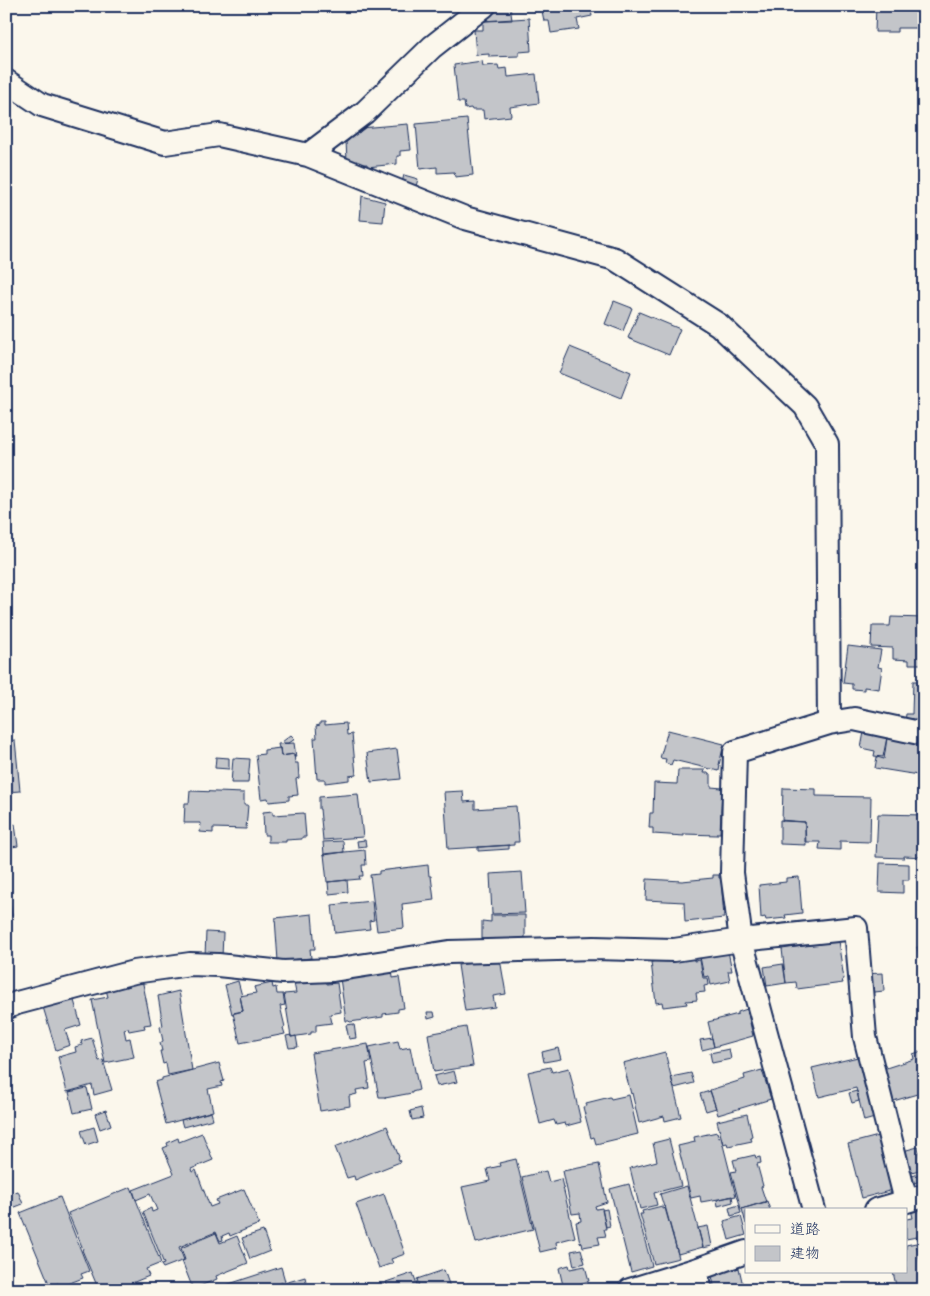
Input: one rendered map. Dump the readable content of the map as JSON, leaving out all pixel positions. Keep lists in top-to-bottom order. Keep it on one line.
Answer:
{"legend":["道路","建物"]}
